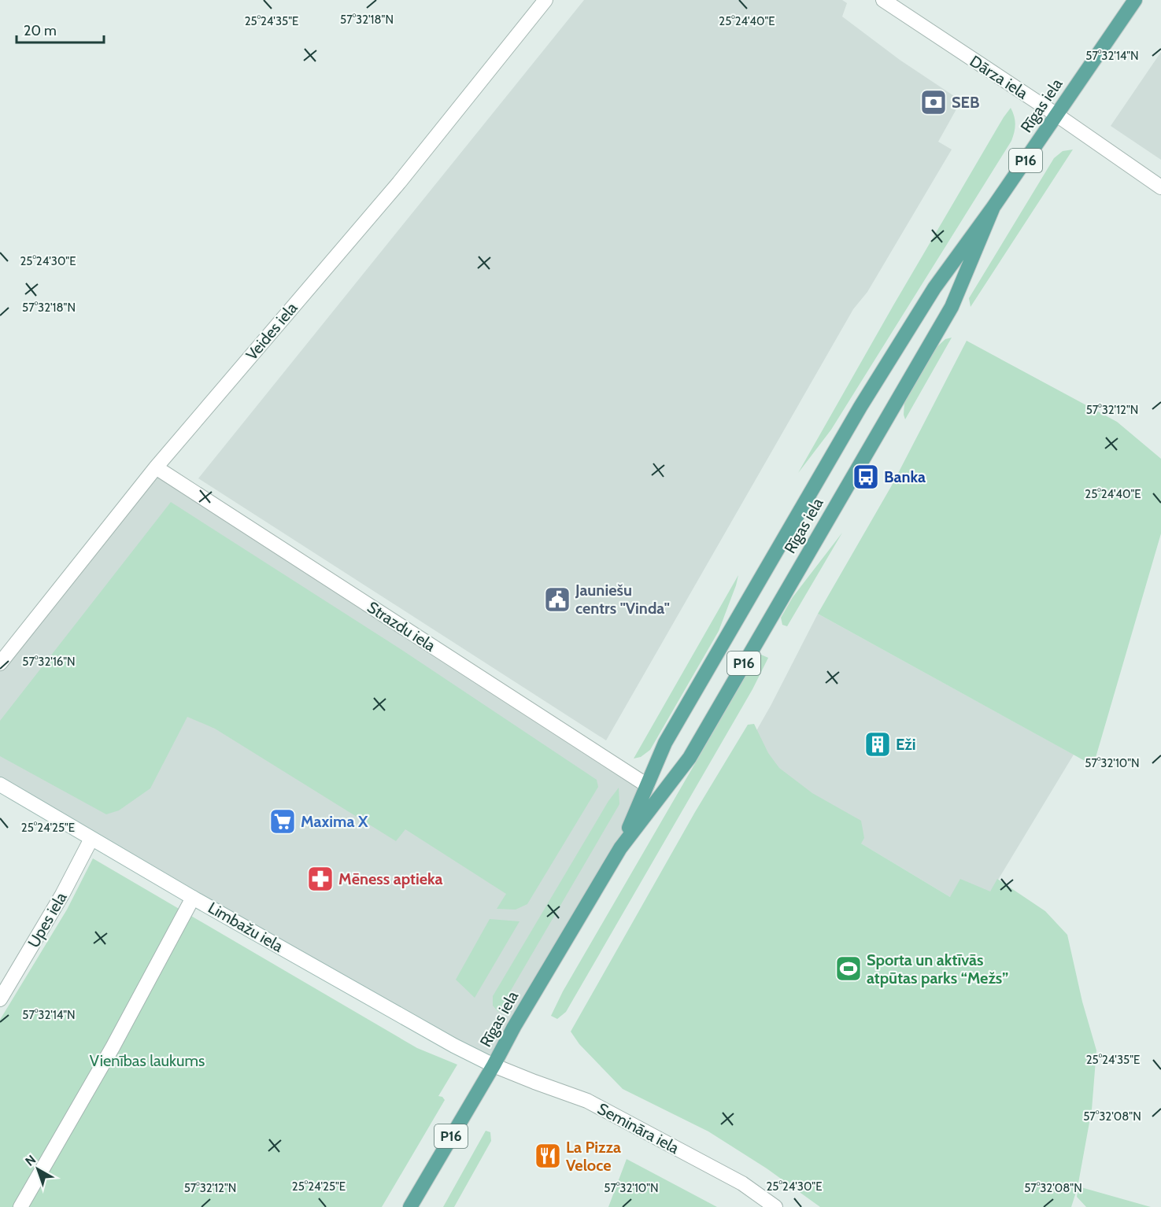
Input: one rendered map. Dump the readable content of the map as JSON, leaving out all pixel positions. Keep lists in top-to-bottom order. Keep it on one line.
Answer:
{"streets":{"main road":["Rīgas iela","P16"],"street":["Dārza iela","Veides iela","Strazdu iela","Upes iela","Limbažu iela","Semināra iela"]},"crossings":[["Dārza iela","Rīgas iela"],["Rīgas iela","Strazdu iela"],["Rīgas iela","Limbažu iela"],["Rīgas iela","Semināra iela"],["Veides iela","Strazdu iela"],["Upes iela","Limbažu iela"],["Limbažu iela","Semināra iela"]],"parks":["Vienības laukums"],"places":{"bank":["SEB"],"bus stop":["Banka"],"public building":["Jauniešu centrs \"Vinda\""],"building":["Eži"],"supermarket":["Maxima X"],"pharmacy":["Mēness aptieka"],"sports":["Sporta un aktīvās atpūtas parks “Mežs”"],"restaurant":["La Pizza Veloce"]},"scale_bar":"20 m","north":"top left","coordinates":["57°32'18\"N","25°24'35\"E","25°24'40\"E","57°32'14\"N","25°24'30\"E","57°32'12\"N","57°32'16\"N","57°32'10\"N","25°24'25\"E","57°32'08\"N"]}
